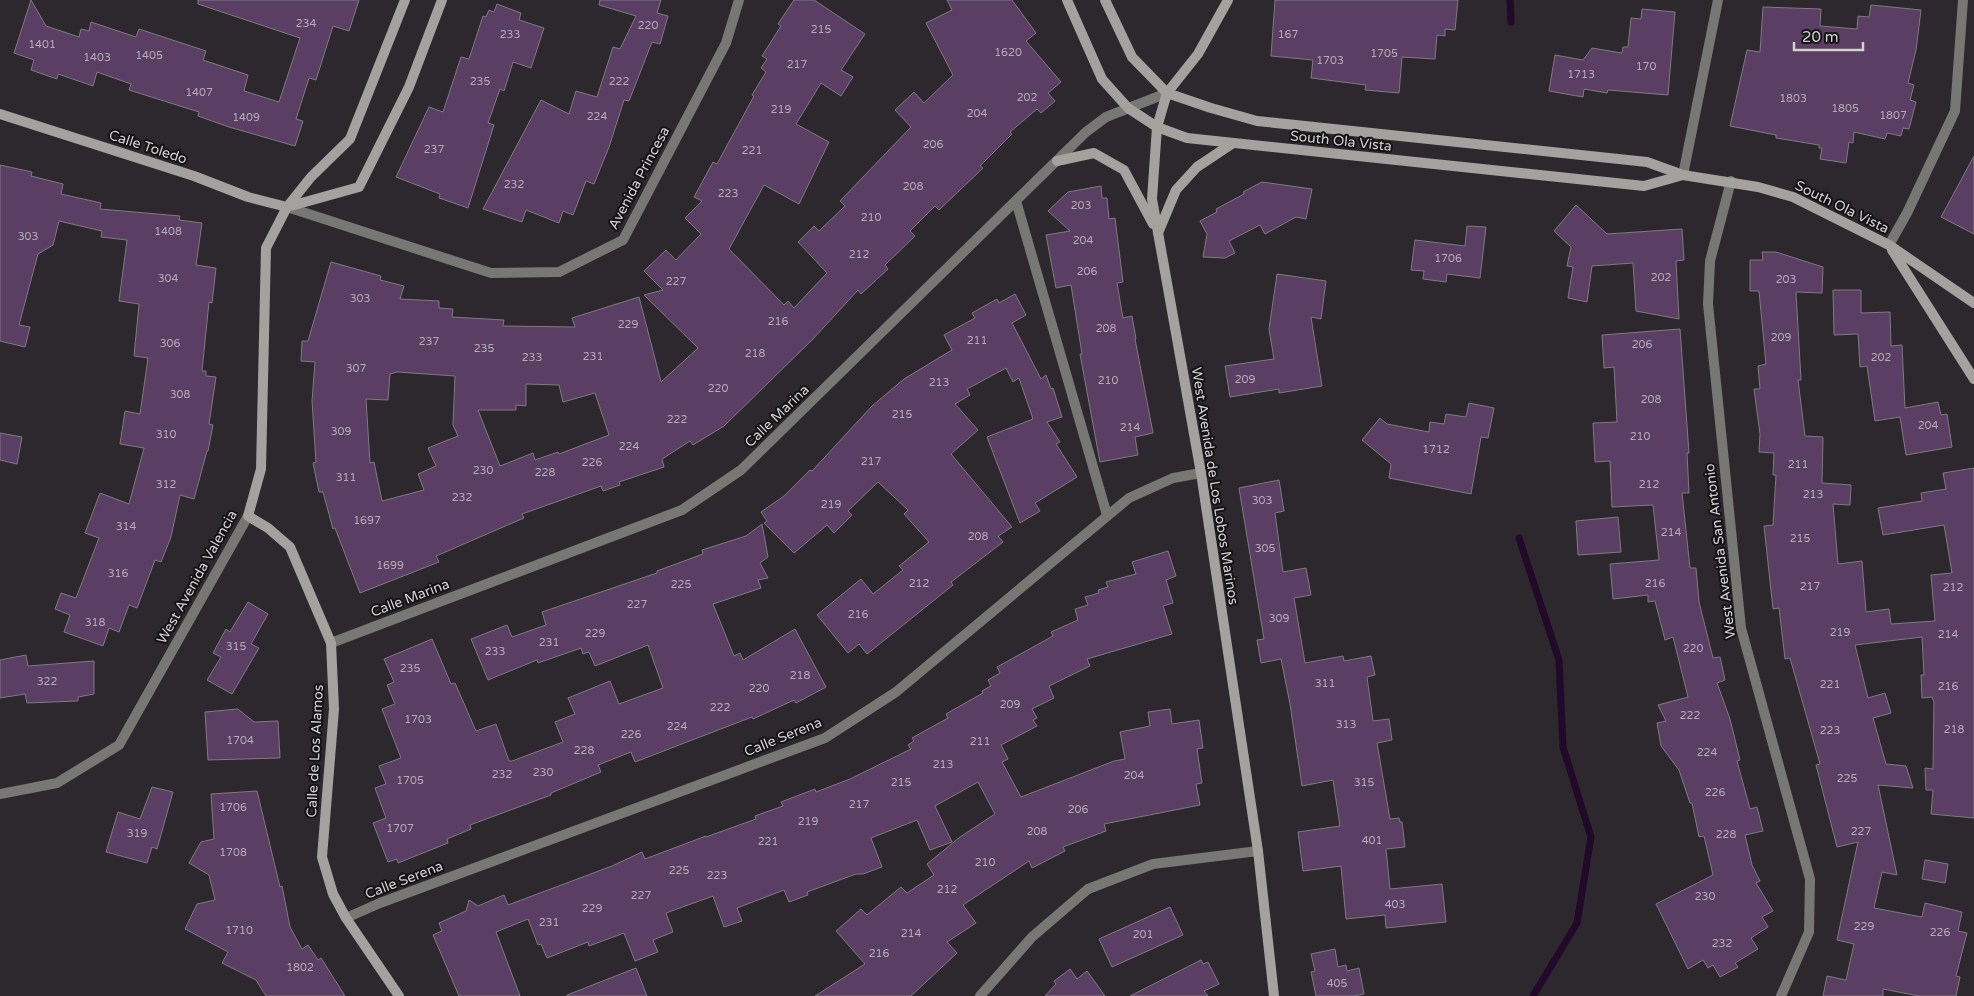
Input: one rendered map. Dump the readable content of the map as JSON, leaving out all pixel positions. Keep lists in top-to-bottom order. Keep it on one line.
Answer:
{"streets":{"street":["South Ola Vista","Calle Toledo","Avenida Princesa","Calle Marina","West Avenida de Los Lobos Marinos","West Avenida San Antonio","West Avenida Valencia","Calle Serena","Calle de Los Alamos"]},"crossings":[["South Ola Vista","Calle Marina"],["South Ola Vista","West Avenida de Los Lobos Marinos"],["South Ola Vista","West Avenida San Antonio"],["Calle Toledo","Avenida Princesa"],["Calle Toledo","West Avenida Valencia"],["Avenida Princesa","West Avenida Valencia"],["Calle Marina","West Avenida de Los Lobos Marinos"],["Calle Marina","Calle de Los Alamos"],["West Avenida de Los Lobos Marinos","Calle Serena"],["West Avenida Valencia","Calle de Los Alamos"],["Calle Serena","Calle de Los Alamos"]],"house_numbers":["234","220","215","233","167","1401","1620","1705","1405","1403","1703","217","170","1713","235","222","1407","202","1803","1805","219","204","1807","224","1409","206","237","221","232","208","223","203","210","1408","303","204","212","1706","206","202","304","203","227","303","216","229","208","209","211","237","306","206","235","218","231","233","202","307","209","210","213","220","308","208","215","222","204","214","309","310","210","224","1712","217","226","211","230","228","311","312","212","213","232","303","219","1697","314","214","208","215","305","1699","316","212","216","225","217","212","227","216","309","318","219","229","214","231","315","220","233","235","218","322","311","221","216","220","209","222","222","1703","313","224","218","223","226","1704","211","228","224","213","230","232","204","225","1705","215","315","226","217","1706","206","219","1707","208","227","319","228","401","221","1708","210","225","223","212","227","230","403","229","231","229","1710","226","214","201","232","216","1802","405"],"scale_bar":"20 m"}
